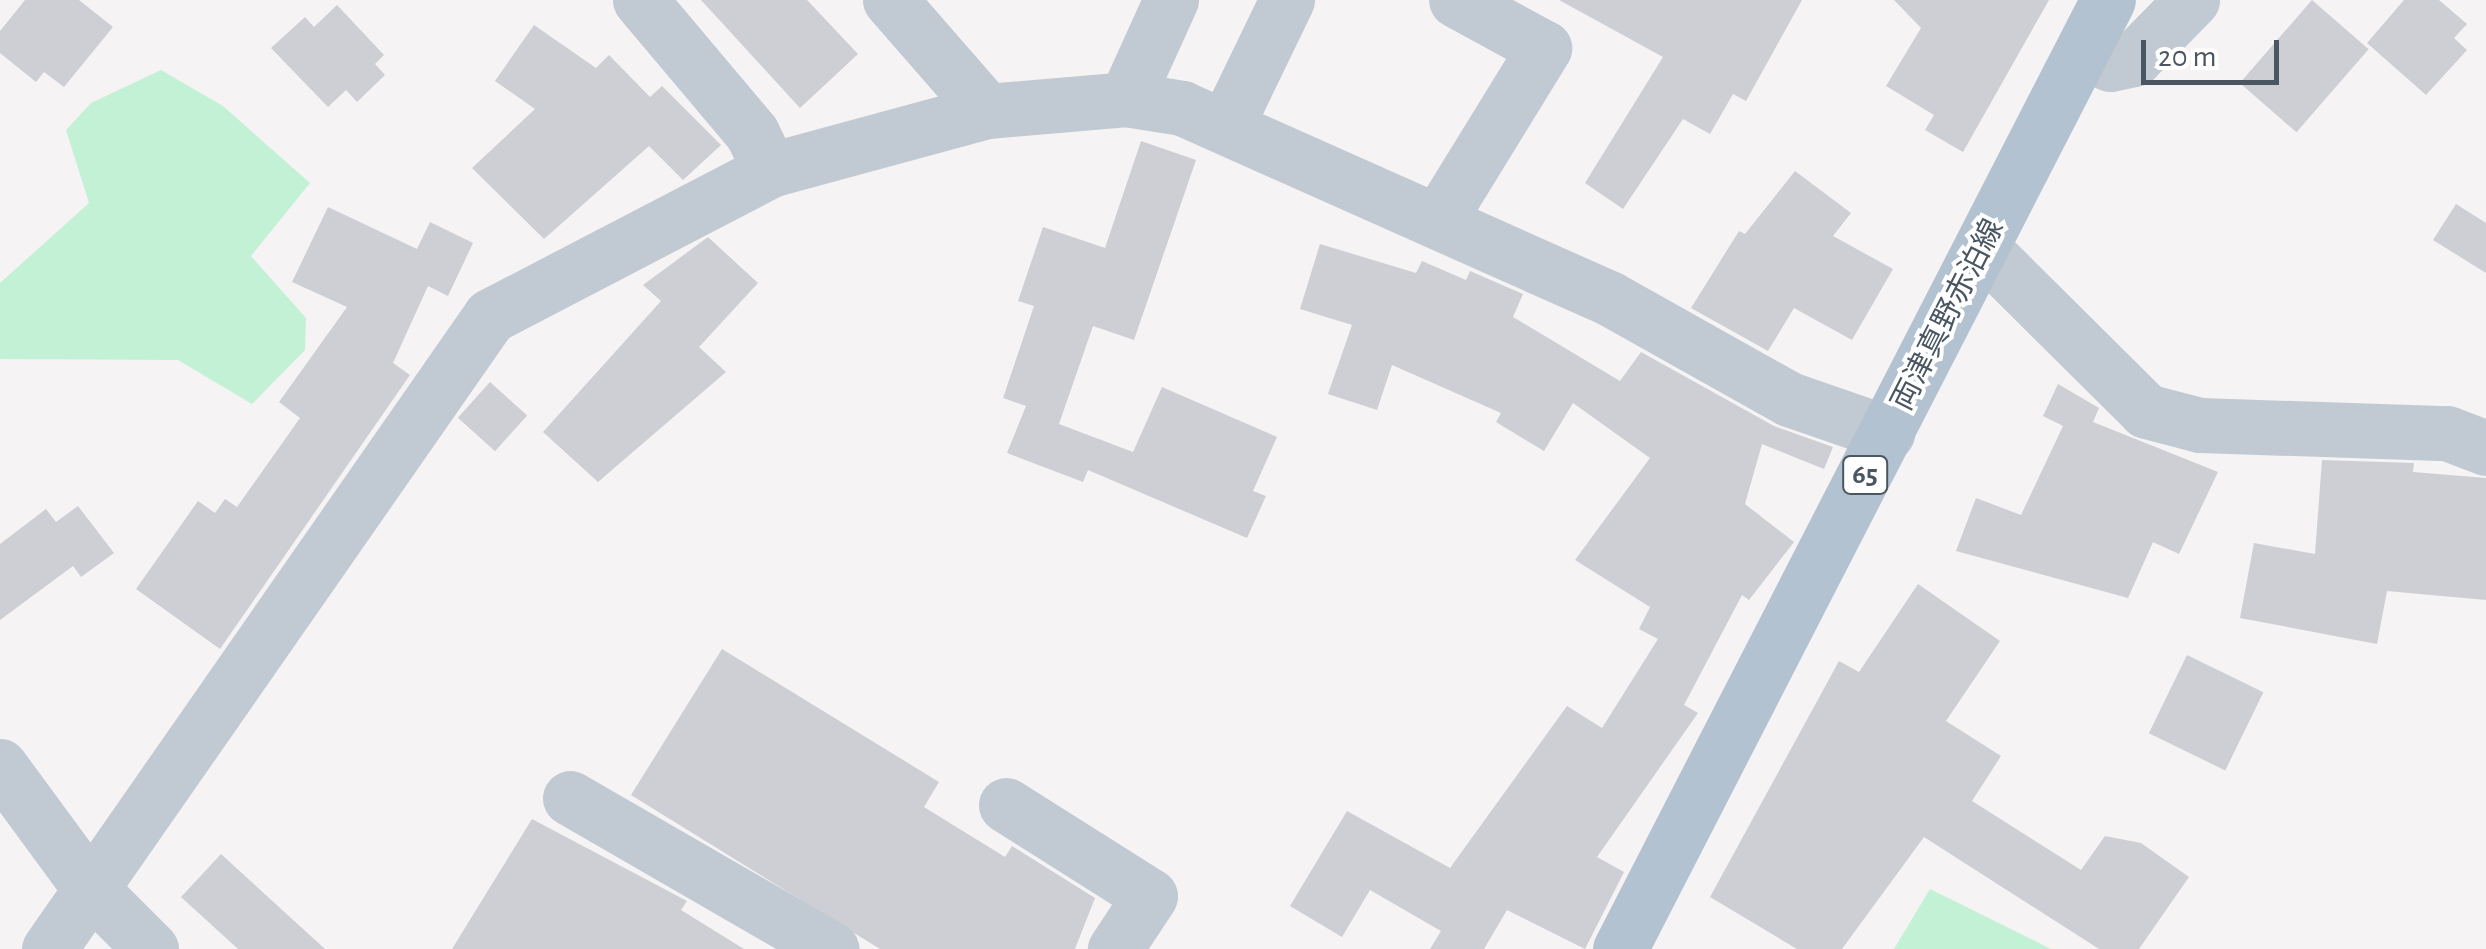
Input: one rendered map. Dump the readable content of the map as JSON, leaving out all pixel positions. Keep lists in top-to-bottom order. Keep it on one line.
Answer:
{"streets":{"main road":["両津真野赤泊線","65"]},"scale_bar":"20 m"}
